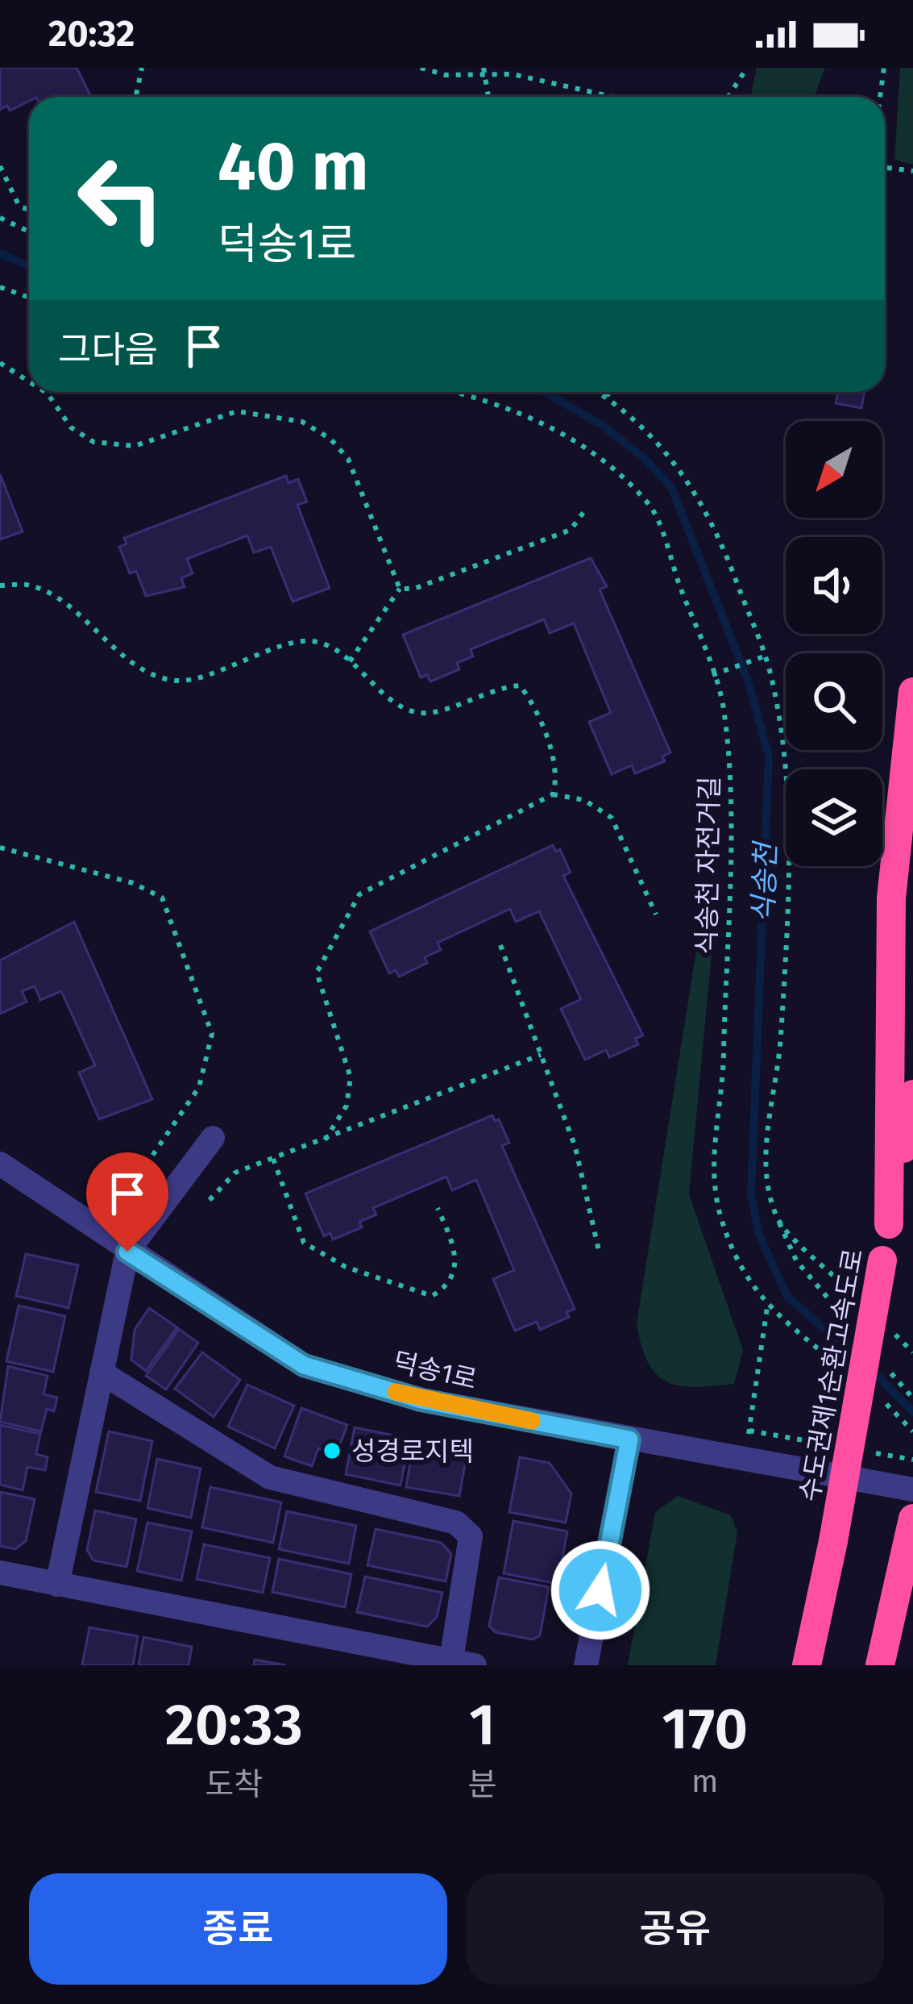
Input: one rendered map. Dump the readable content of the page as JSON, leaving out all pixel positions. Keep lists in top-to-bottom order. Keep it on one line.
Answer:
{"streets":{"highway":["수도권제1순환고속도로"],"street":["덕송1로"],"path":["식송천 자전거길"]},"water":["식송천"],"places":["성경로지텍"],"north":"bottom left","page":{"status":"20:32","turn":["40 m","덕송1로"],"then":"그다음","eta":["20:33","도착","1","분","170","m"],"buttons":["종료","공유"]}}
